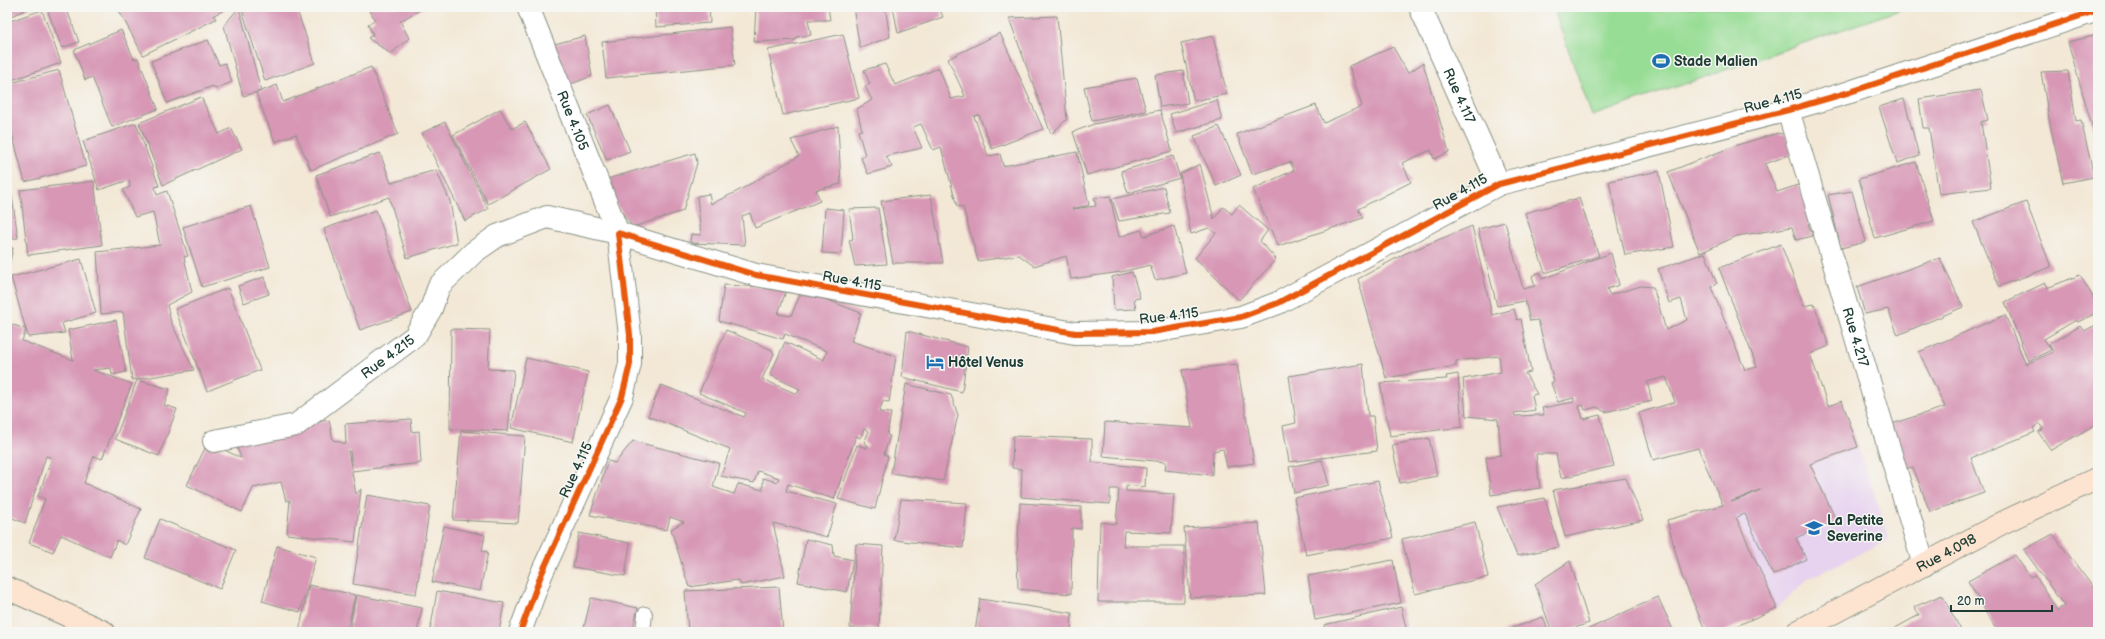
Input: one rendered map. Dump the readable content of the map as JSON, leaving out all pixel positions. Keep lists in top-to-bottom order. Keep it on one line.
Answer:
{"streets":{"main road":["Rue 4.098"],"street":["Rue 4.117","Rue 4.115","Rue 4.105","Rue 4.217","Rue 4.215"]},"crossings":[["Rue 4.117","Rue 4.115"],["Rue 4.115","Rue 4.105"],["Rue 4.115","Rue 4.217"],["Rue 4.115","Rue 4.215"],["Rue 4.105","Rue 4.215"],["Rue 4.217","Rue 4.098"]],"places":{"sports":["Stade Malien"],"hotel":["Hôtel Venus"],"school or university":["La Petite Severine"]},"scale_bar":"20 m"}
